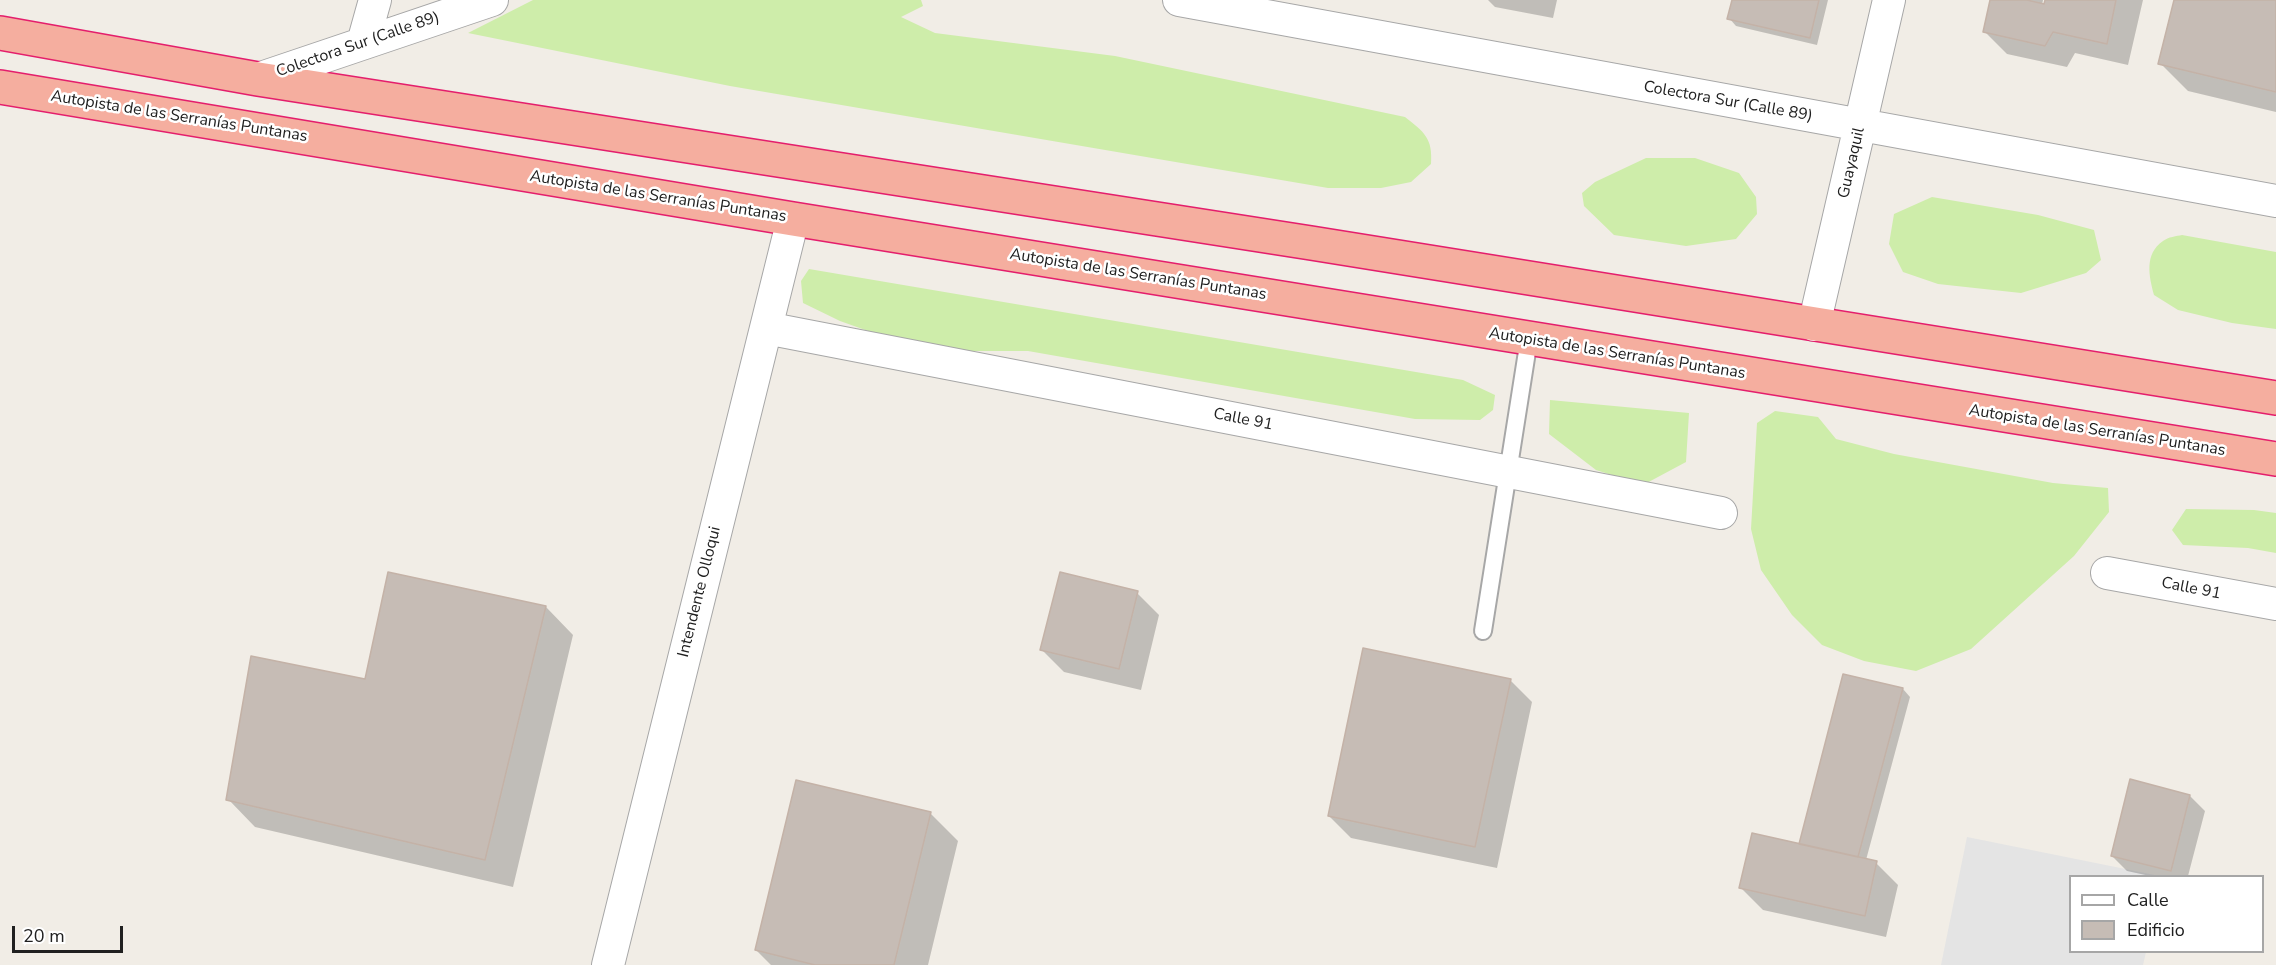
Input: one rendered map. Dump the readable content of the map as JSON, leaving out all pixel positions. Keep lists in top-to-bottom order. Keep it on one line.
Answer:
{"streets":{"highway":["Autopista de las Serranías Puntanas"],"street":["Colectora Sur (Calle 89)","Guayaquil","Calle 91","Intendente Olloqui"]},"crossings":[["Colectora Sur (Calle 89)","Guayaquil"],["Autopista de las Serranías Puntanas","Intendente Olloqui"],["Calle 91","Intendente Olloqui"]],"legend":["Calle","Edificio"],"scale_bar":"20 m"}
